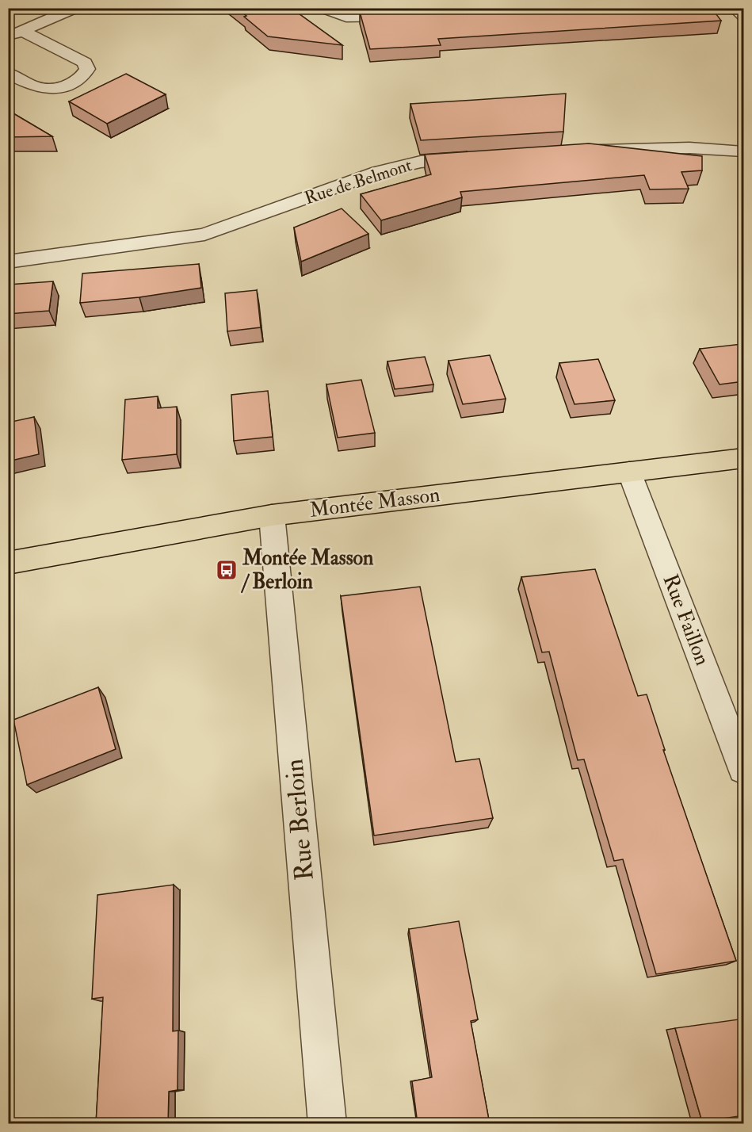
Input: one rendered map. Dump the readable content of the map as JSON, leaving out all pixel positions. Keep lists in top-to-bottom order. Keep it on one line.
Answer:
{"streets":{"main road":["Montée Masson"],"street":["Rue de Belmont","Rue Faillon","Rue Berloin"]},"crossings":[["Montée Masson","Rue Faillon"],["Montée Masson","Rue Berloin"]],"places":{"bus stop":["Montée Masson / Berloin"]}}
